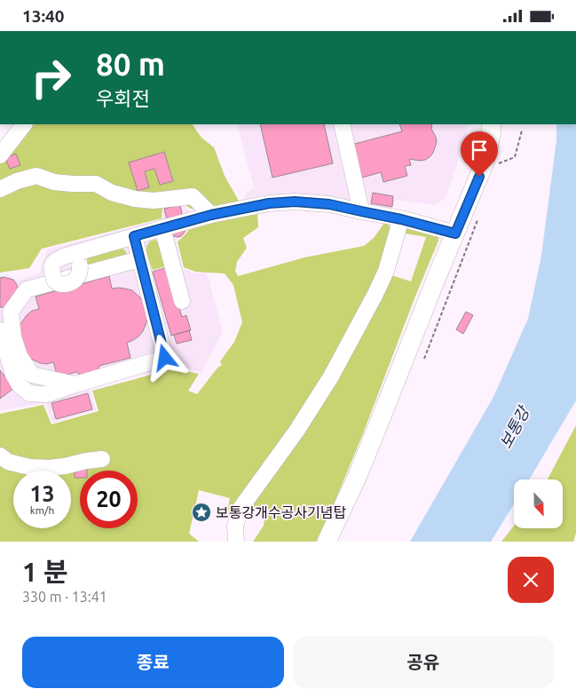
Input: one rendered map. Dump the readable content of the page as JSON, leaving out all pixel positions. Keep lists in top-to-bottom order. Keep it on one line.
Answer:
{"water":["보통강"],"places":{"place":["보통강개수공사기념탑"]},"north":"bottom","page":{"status":"13:40","turn":["80 m","우회전"],"speed":"13 km/h","limit":"20","heading":["1 분","330 m · 13:41"],"buttons":["종료","공유"]}}
